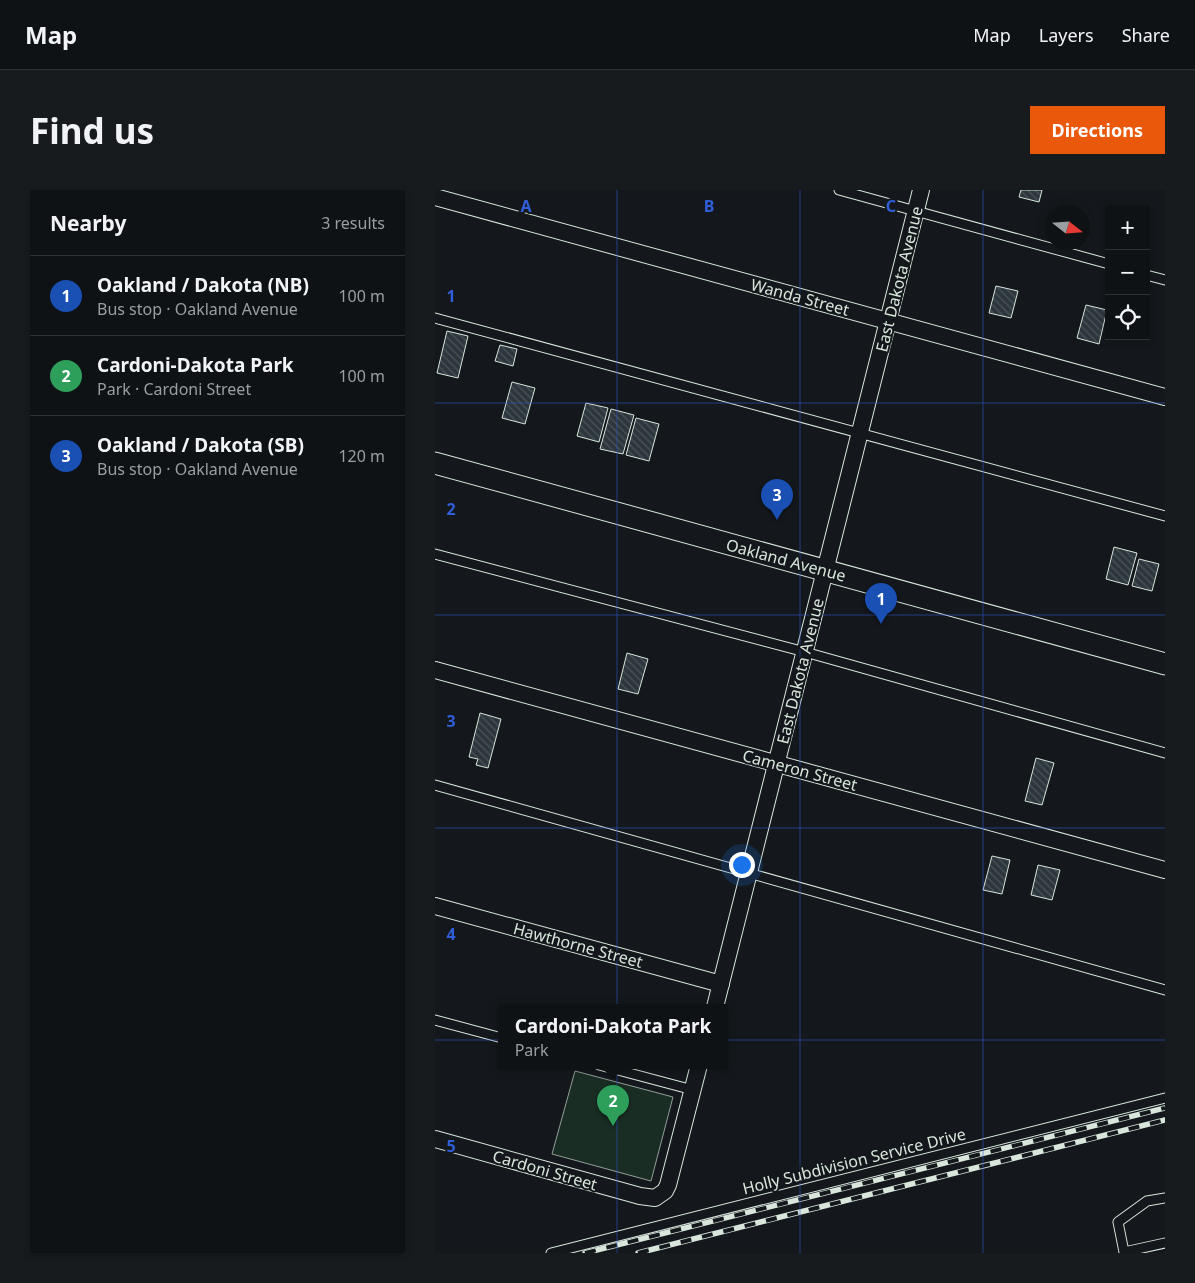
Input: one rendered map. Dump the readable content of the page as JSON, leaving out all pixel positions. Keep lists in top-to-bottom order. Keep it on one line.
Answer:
{"streets":{"street":["East Dakota Avenue","Wanda Street","Oakland Avenue","Cameron Street","Hawthorne Street","Cardoni Street"],"lane":["Holly Subdivision Service Drive"]},"crossings":[["East Dakota Avenue","Wanda Street"],["East Dakota Avenue","Oakland Avenue"],["East Dakota Avenue","Cameron Street"],["East Dakota Avenue","Hawthorne Street"]],"north":"right","page":{"header":"Map","nav":["Map","Layers","Share"],"buttons":"Directions","title":"Find us","heading":["Nearby","3 results"],"map_buttons":["+","−"],"list":[{"mark":"1","name":"Oakland / Dakota (NB)","note":"Bus stop · Oakland Avenue","value":"100 m"},{"mark":"2","name":"Cardoni-Dakota Park","note":"Park · Cardoni Street","value":"100 m"},{"mark":"3","name":"Oakland / Dakota (SB)","note":"Bus stop · Oakland Avenue","value":"120 m"}],"pins":["3","1","2"],"popup":["Cardoni-Dakota Park","Park"]},"grid":{"columns":["A","B","C"],"rows":["1","2","3","4","5"]}}
